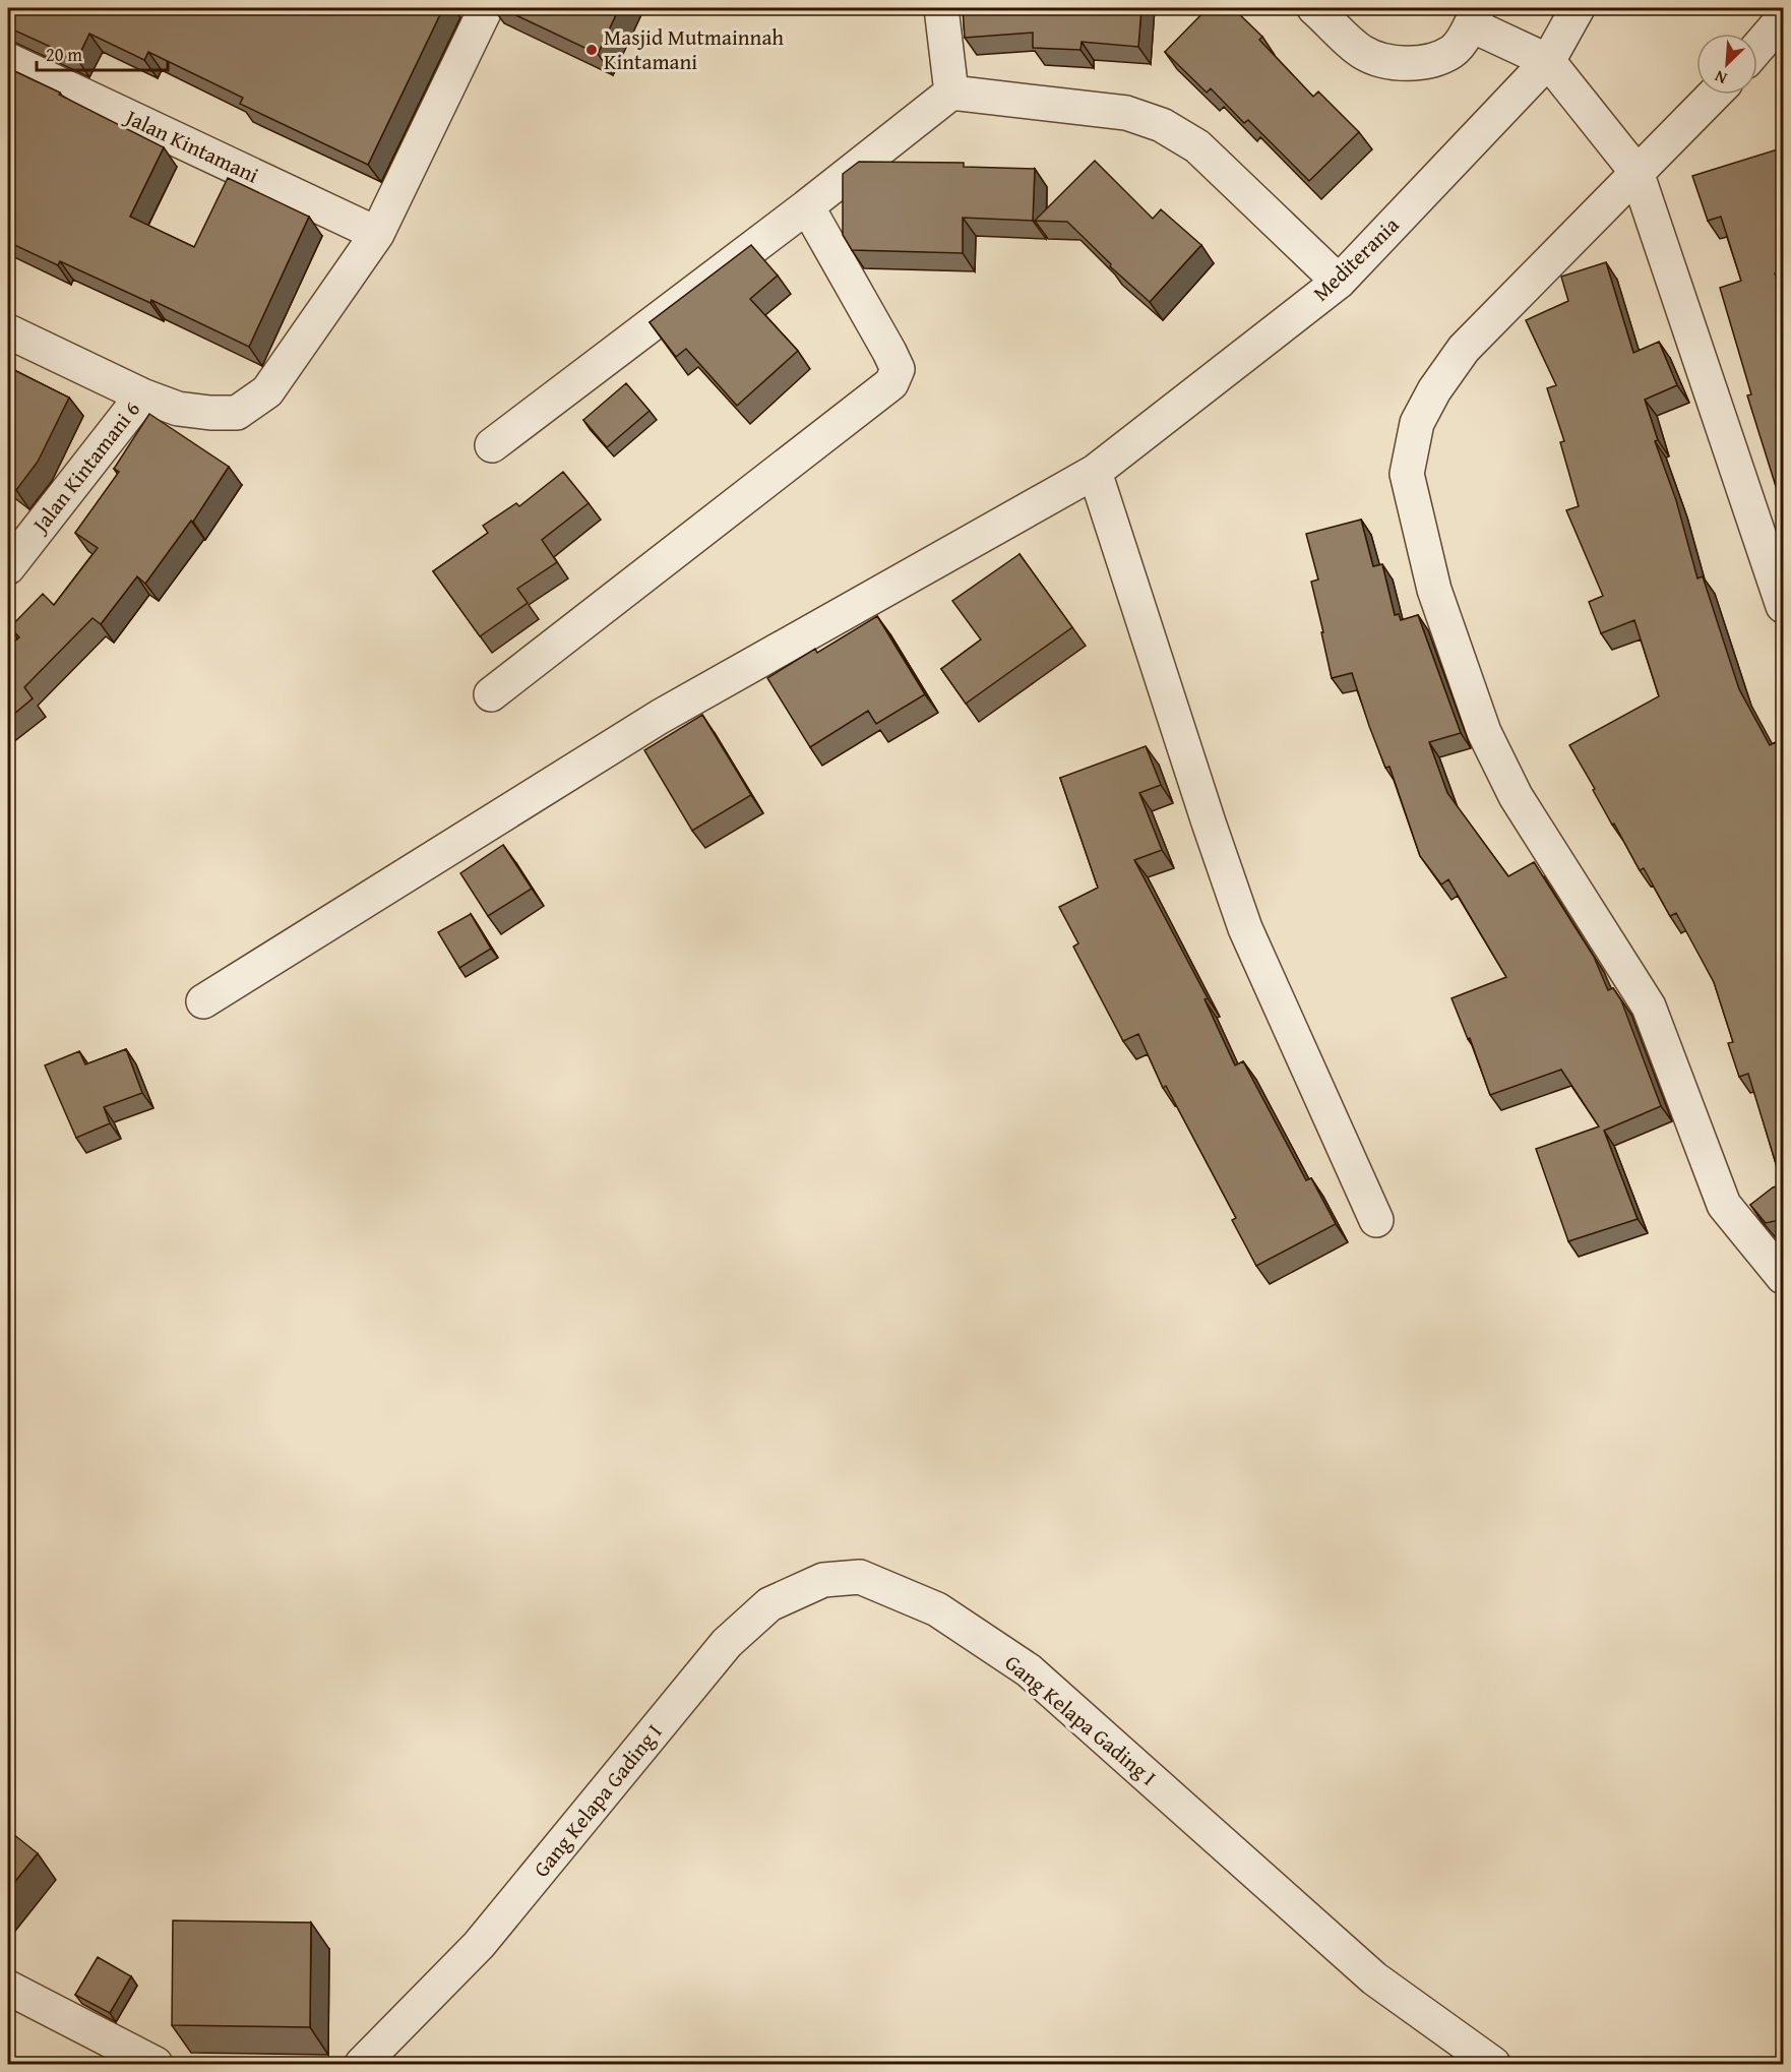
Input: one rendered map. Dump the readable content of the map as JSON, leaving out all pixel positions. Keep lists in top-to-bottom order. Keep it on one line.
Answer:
{"streets":{"street":["Jalan Kintamani","Mediterania","Jalan Kintamani 6","Gang Kelapa Gading I"]},"places":["Masjid Mutmainnah Kintamani"],"scale_bar":"20 m","north":"bottom left"}
